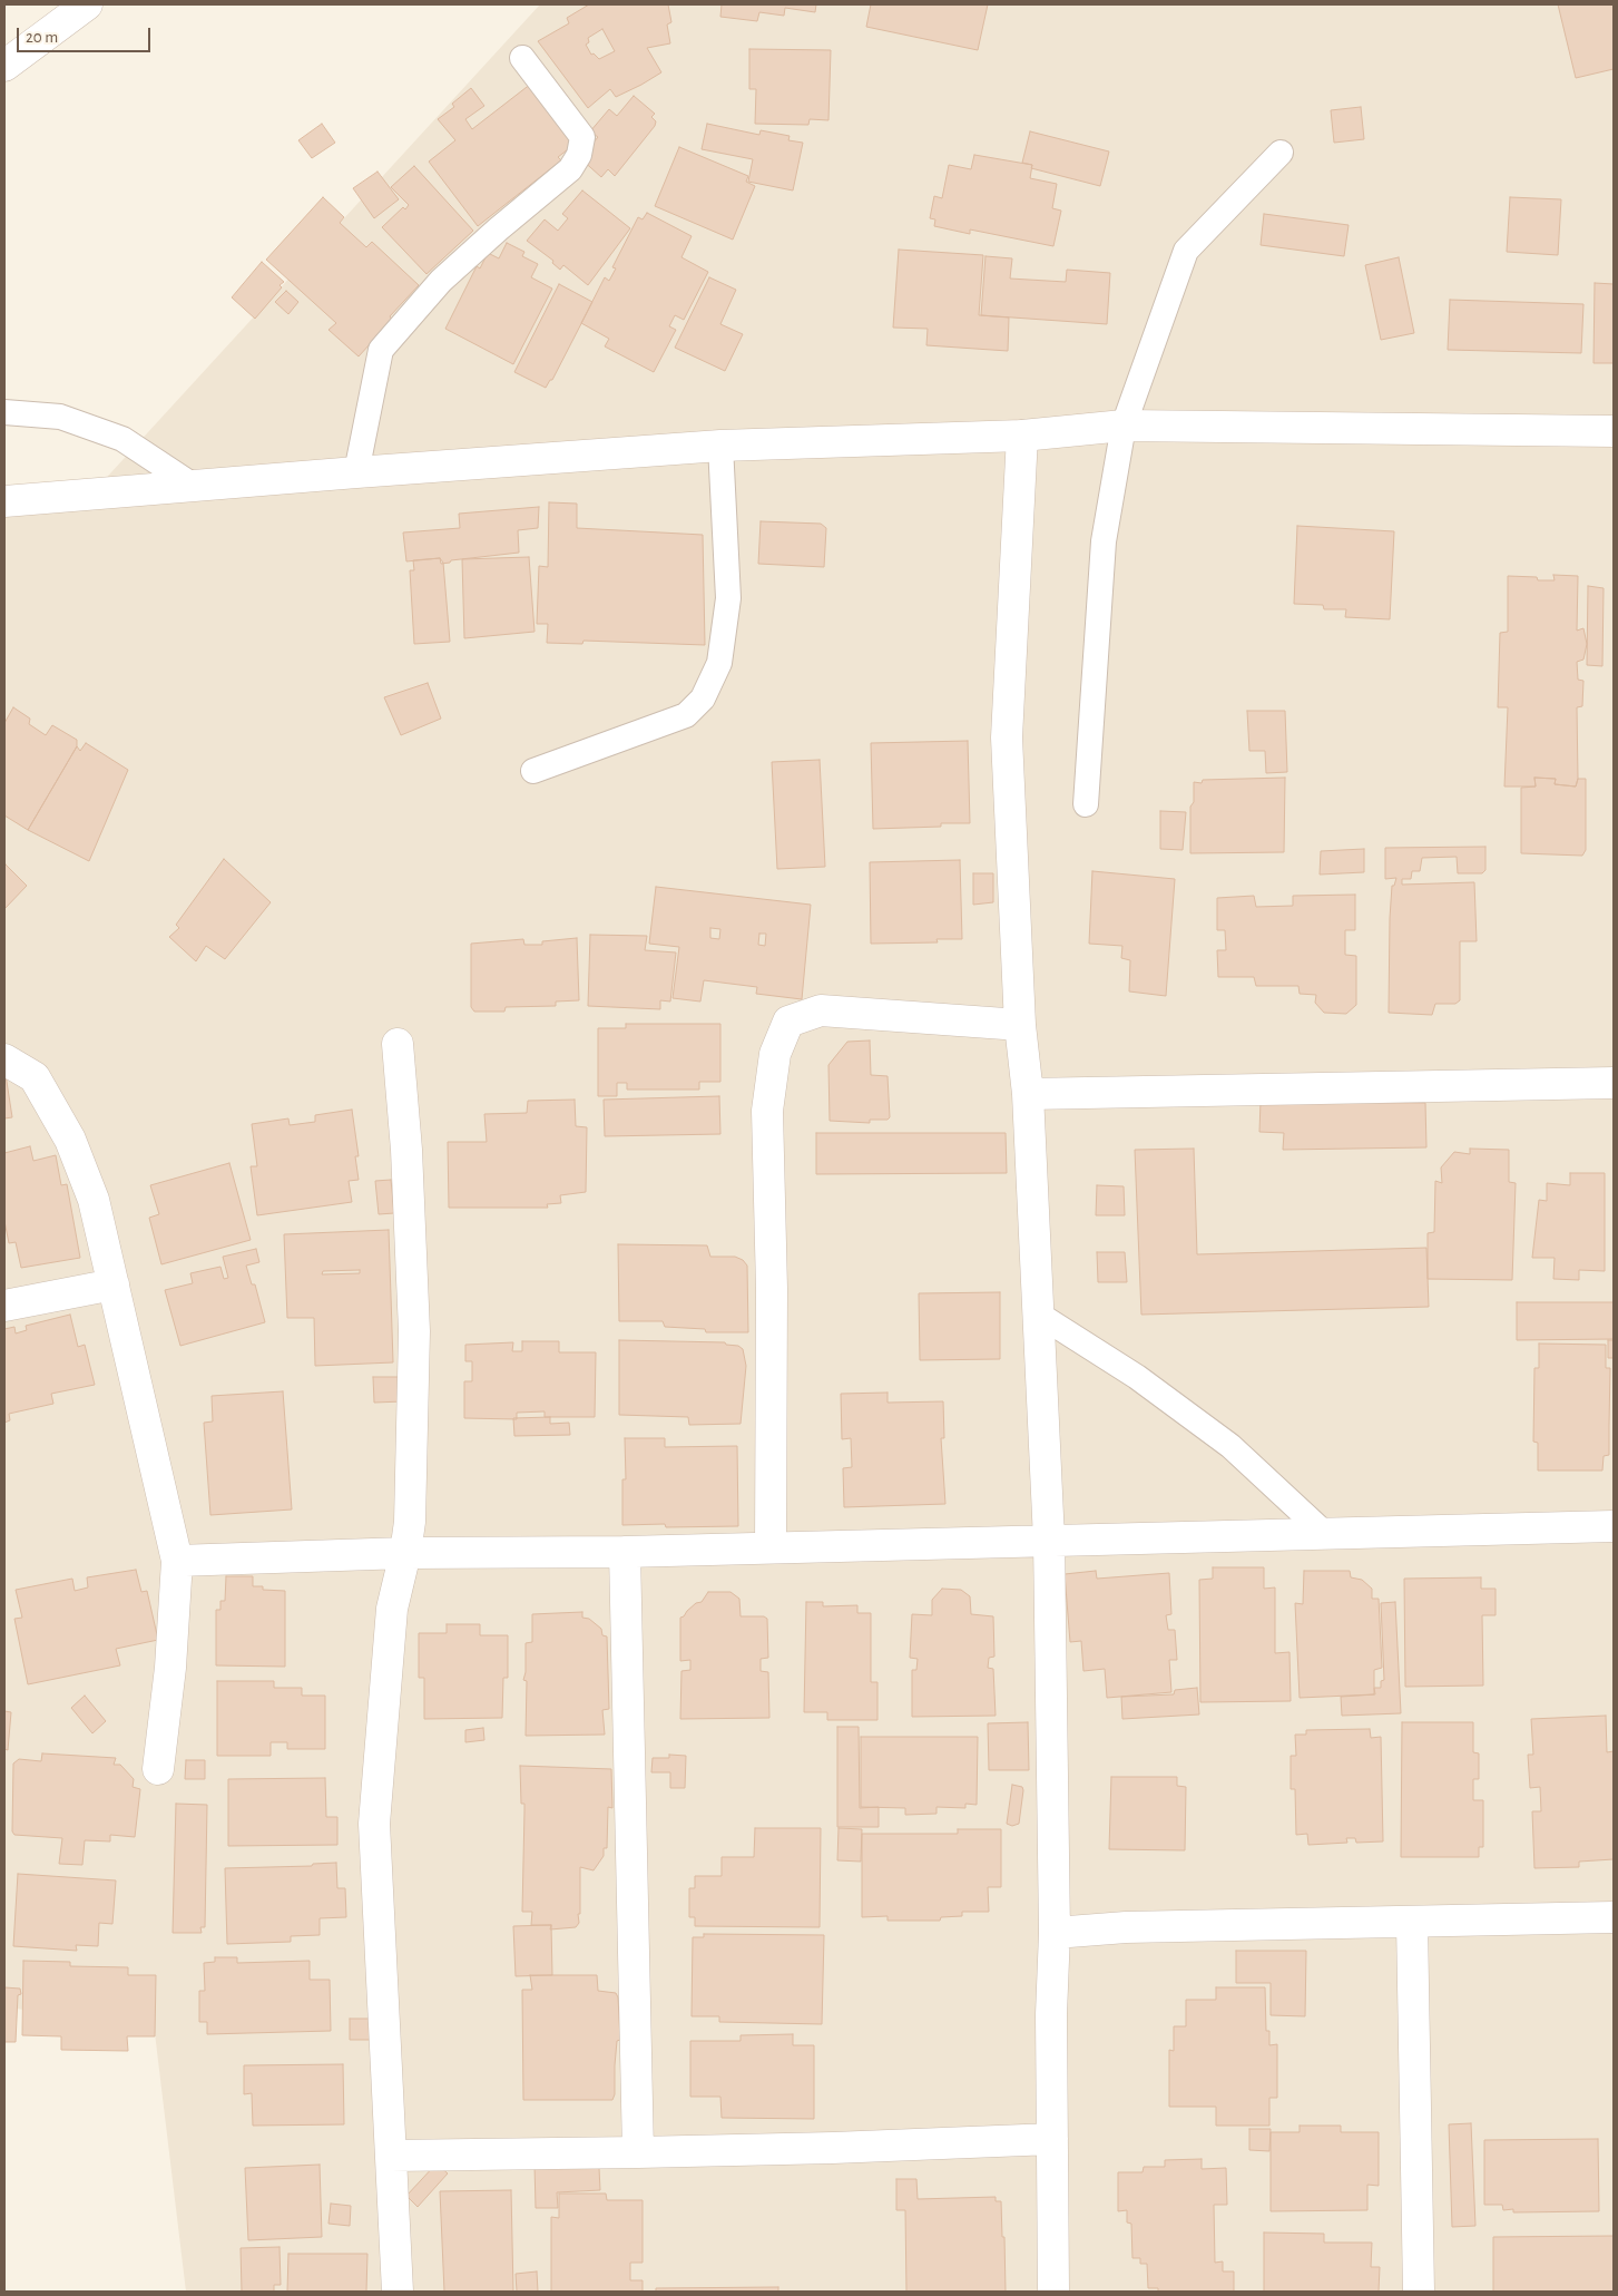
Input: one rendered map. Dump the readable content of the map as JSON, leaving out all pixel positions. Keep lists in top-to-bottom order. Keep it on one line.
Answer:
{"scale_bar":"20 m"}
